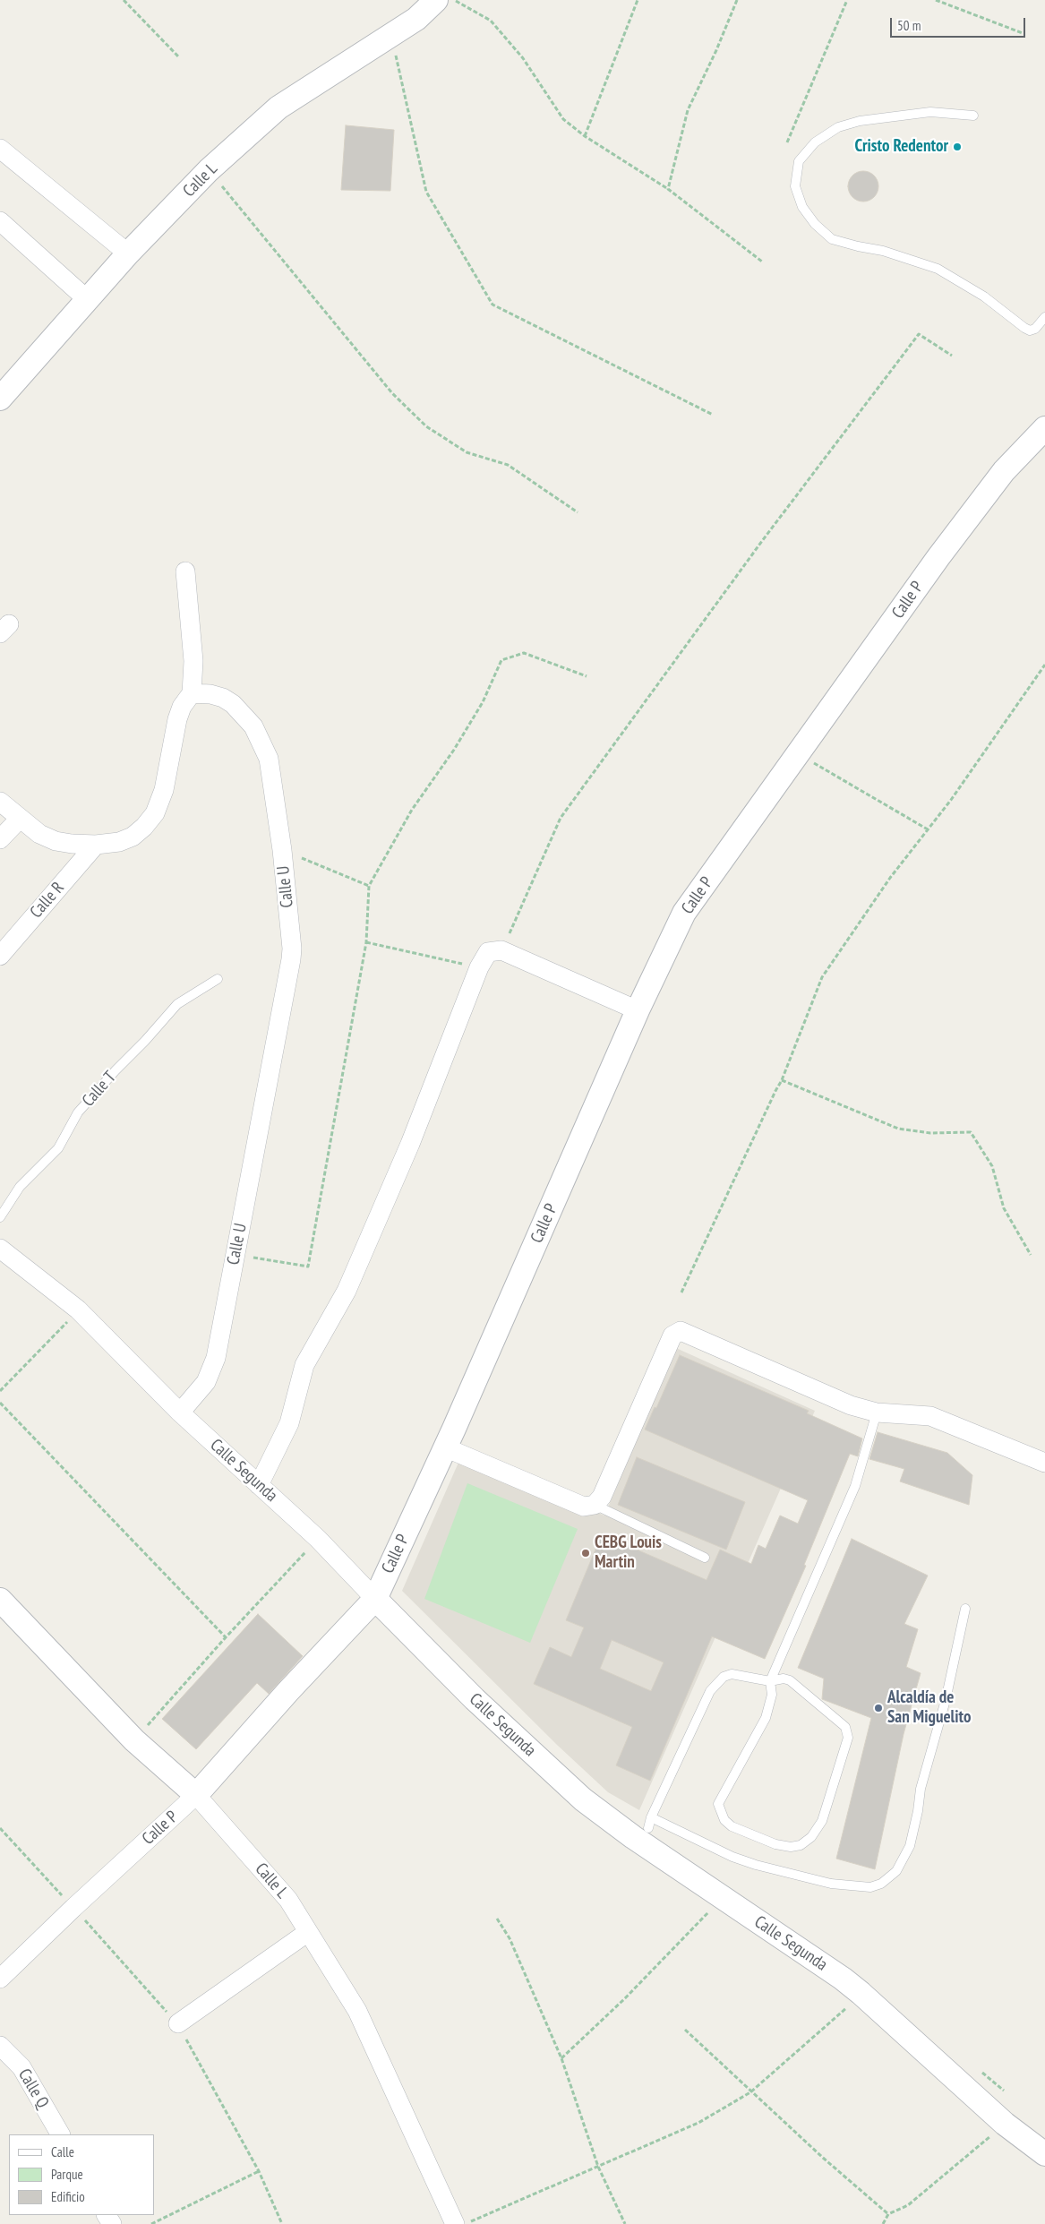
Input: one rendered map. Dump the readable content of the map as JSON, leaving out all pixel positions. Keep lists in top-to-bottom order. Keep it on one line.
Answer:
{"streets":{"street":["Calle L","Calle P","Calle U","Calle R","Calle Segunda","Calle Q"],"lane":["Calle T"]},"crossings":[["Calle L","Calle P"],["Calle P","Calle Segunda"],["Calle U","Calle Segunda"]],"places":["Cristo Redentor","CEBG Louis Martin","Alcaldía de San Miguelito"],"legend":["Calle","Parque","Edificio"],"scale_bar":"50 m"}
